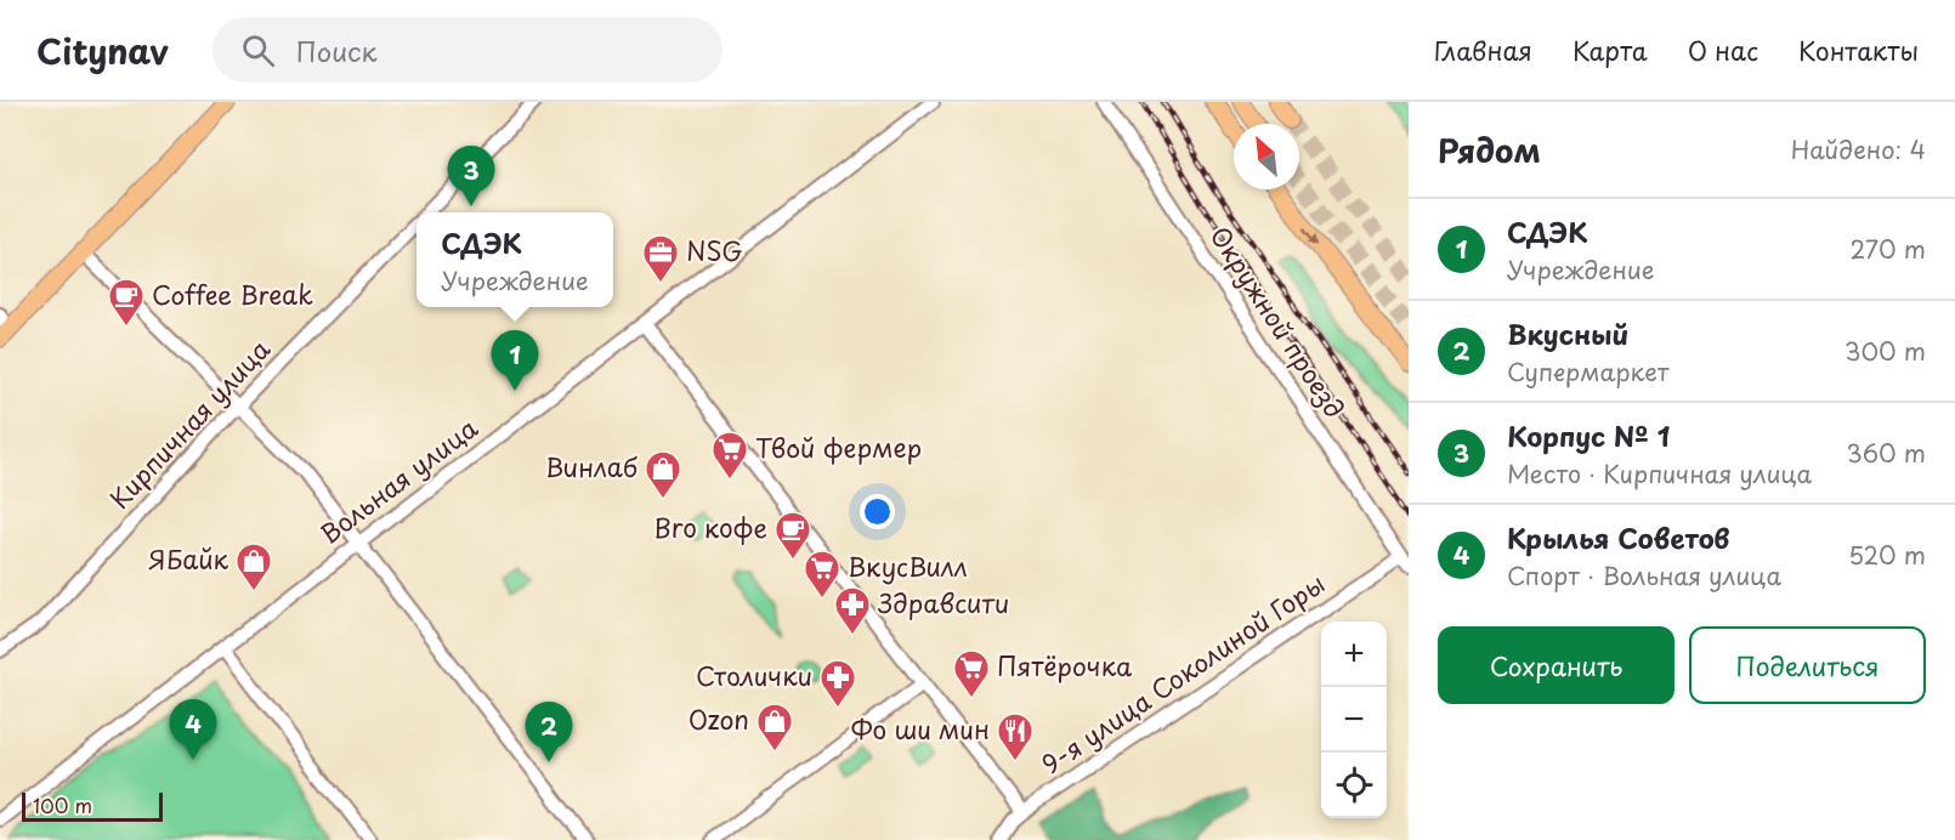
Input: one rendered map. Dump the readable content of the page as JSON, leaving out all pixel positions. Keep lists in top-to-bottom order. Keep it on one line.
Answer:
{"streets":{"street":["Окружной проезд","Кирпичная улица","Вольная улица","9-я улица Соколиной Горы"]},"crossings":[["Окружной проезд","9-я улица Соколиной Горы"]],"places":{"office":["NSG"],"cafe":["Coffee Break","Bro кофе"],"supermarket":["Твой фермер","ВкусВилл","Пятёрочка"],"shop":["Винлаб","ЯБайк","Ozon"],"pharmacy":["Здравсити","Столички"],"restaurant":["Фо ши мин"]},"scale_bar":"100 m","north":"top left","page":{"header":"Citynav","search":"Поиск","nav":["Главная","Карта","О нас","Контакты"],"heading":["Рядом","Найдено: 4"],"pins":["3","1","4","2"],"list":[{"mark":"1","name":"СДЭК","note":"Учреждение","value":"270 m"},{"mark":"2","name":"Вкусный","note":"Супермаркет","value":"300 m"},{"mark":"3","name":"Корпус № 1","note":"Место · Кирпичная улица","value":"360 m"},{"mark":"4","name":"Крылья Советов","note":"Спорт · Вольная улица","value":"520 m"}],"popup":["СДЭК","Учреждение"],"buttons":["Сохранить","Поделиться"],"map_buttons":["+","−"],"scale":"100 m"}}
